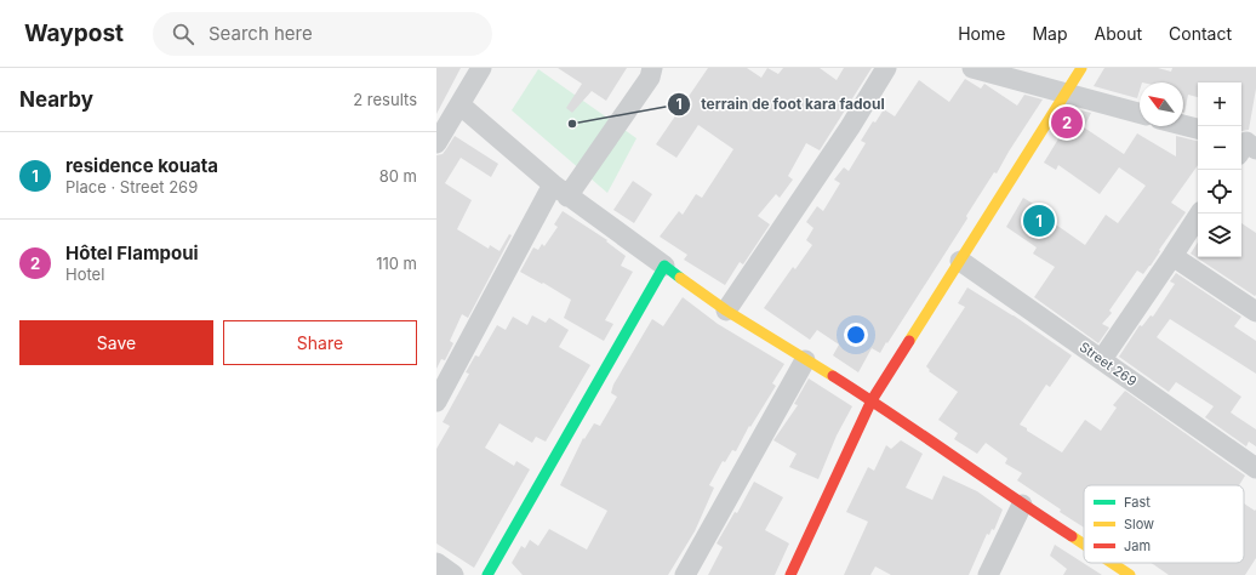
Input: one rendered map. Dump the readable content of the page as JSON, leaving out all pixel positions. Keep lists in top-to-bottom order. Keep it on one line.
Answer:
{"streets":{"street":["Street 269"]},"places":["terrain de foot kara fadoul"],"legend":["Fast","Slow","Jam"],"north":"top left","page":{"header":"Waypost","search":"Search here","nav":["Home","Map","About","Contact"],"heading":["Nearby","2 results"],"map_buttons":["+","−"],"pins":["2","1"],"list":[{"mark":"1","name":"residence kouata","note":"Place · Street 269","value":"80 m"},{"mark":"2","name":"Hôtel Flampoui","note":"Hotel","value":"110 m"}],"buttons":["Save","Share"]}}
